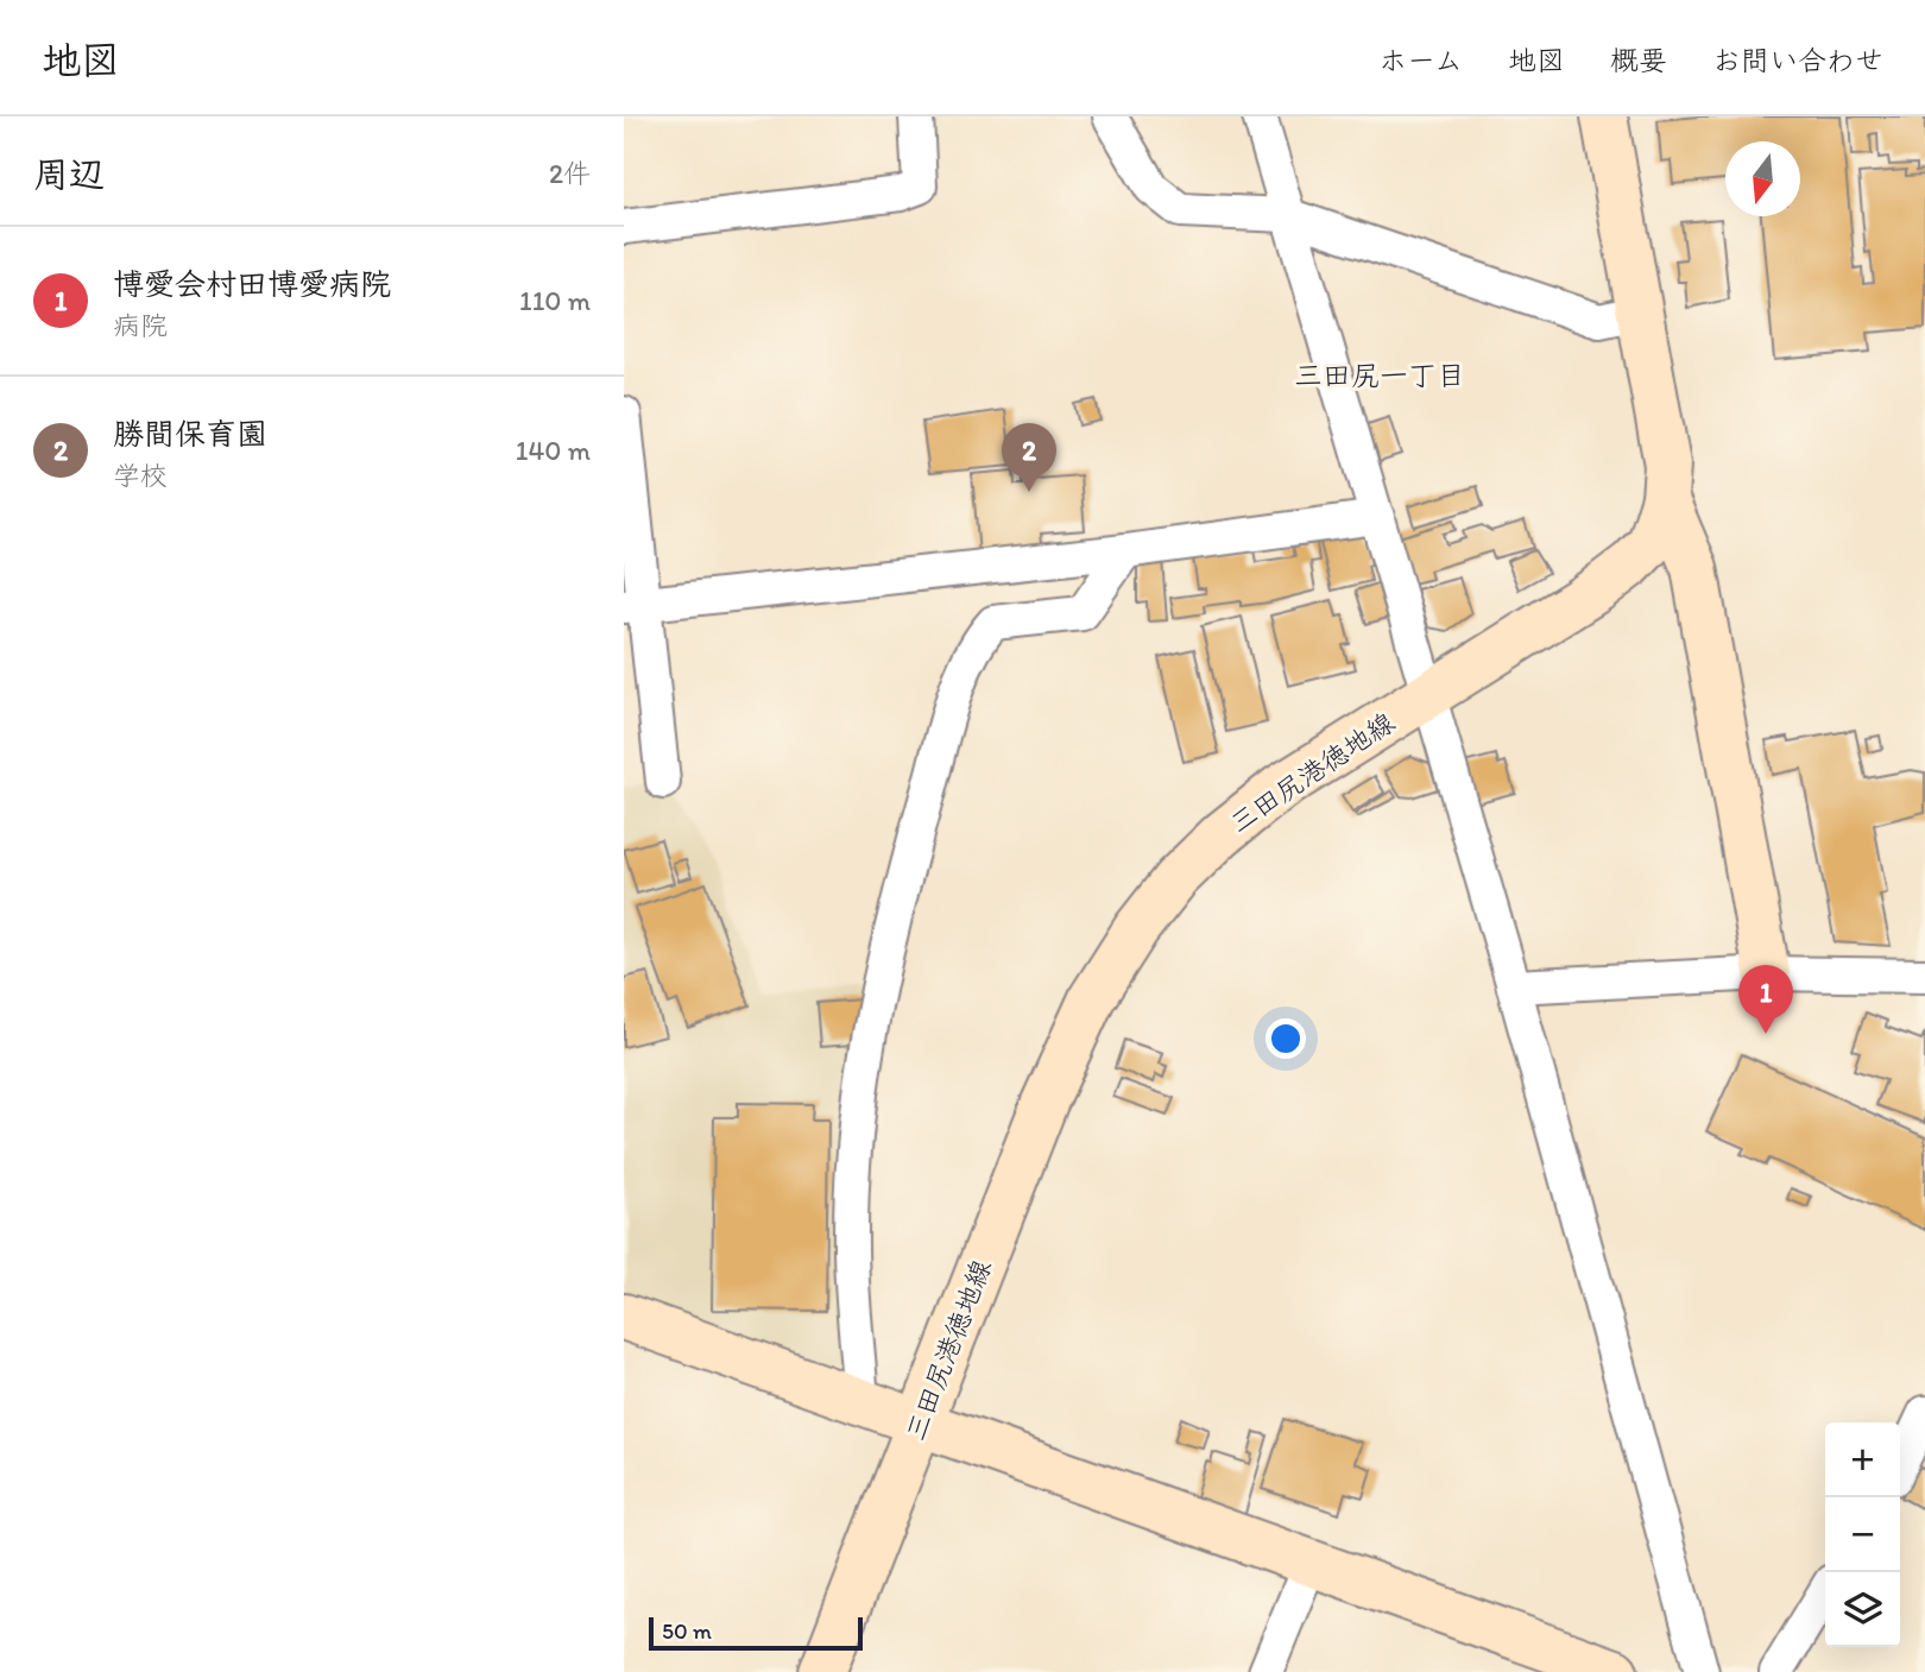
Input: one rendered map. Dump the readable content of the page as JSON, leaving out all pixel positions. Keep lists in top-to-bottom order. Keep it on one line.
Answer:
{"streets":{"main road":["三田尻港徳地線"]},"districts":["三田尻一丁目"],"scale_bar":"50 m","north":"bottom","page":{"header":"地図","nav":["ホーム","地図","概要","お問い合わせ"],"heading":["周辺","2件"],"list":[{"mark":"1","name":"博愛会村田博愛病院","note":"病院","value":"110 m"},{"mark":"2","name":"勝間保育園","note":"学校","value":"140 m"}],"pins":["2","1"],"map_buttons":["+","−"],"scale":"50 m"}}
